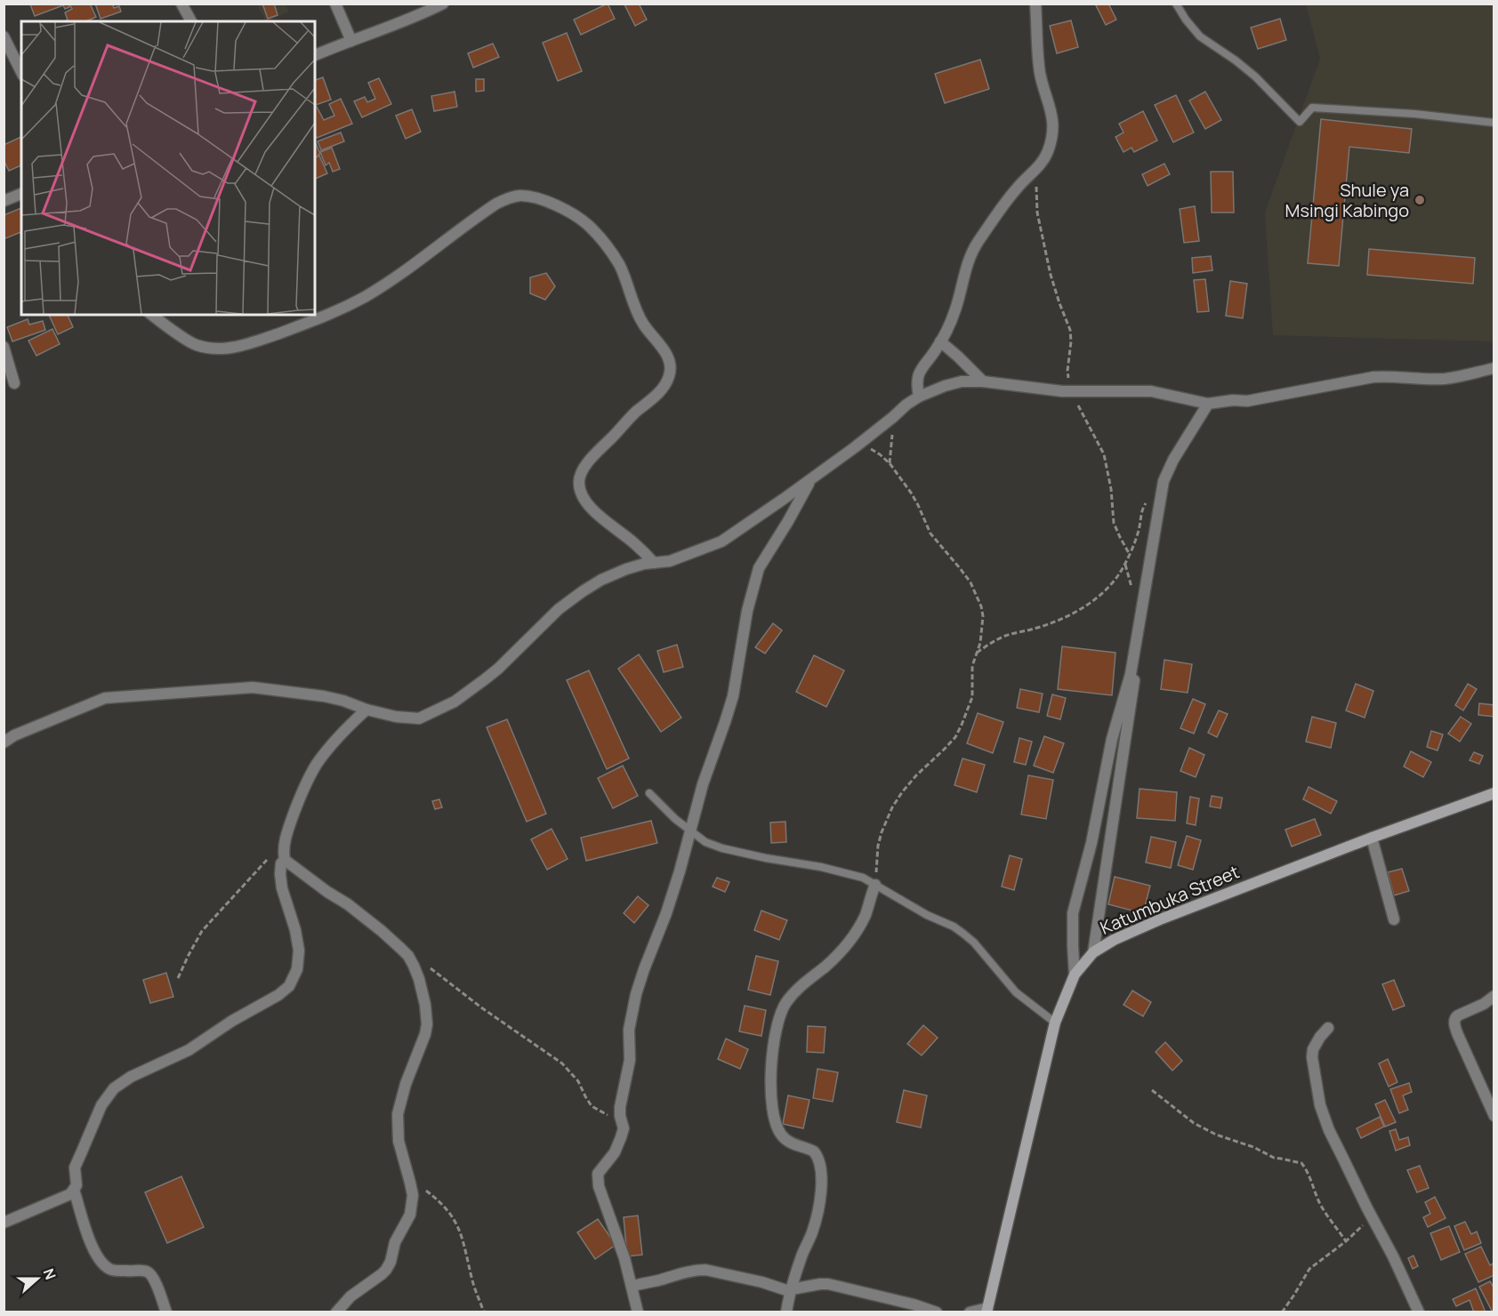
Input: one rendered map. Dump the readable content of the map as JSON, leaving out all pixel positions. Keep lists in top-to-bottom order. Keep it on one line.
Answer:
{"streets":{"main road":["Katumbuka Street"]},"places":["Shule ya Msingi Kabingo"],"north":"right"}
